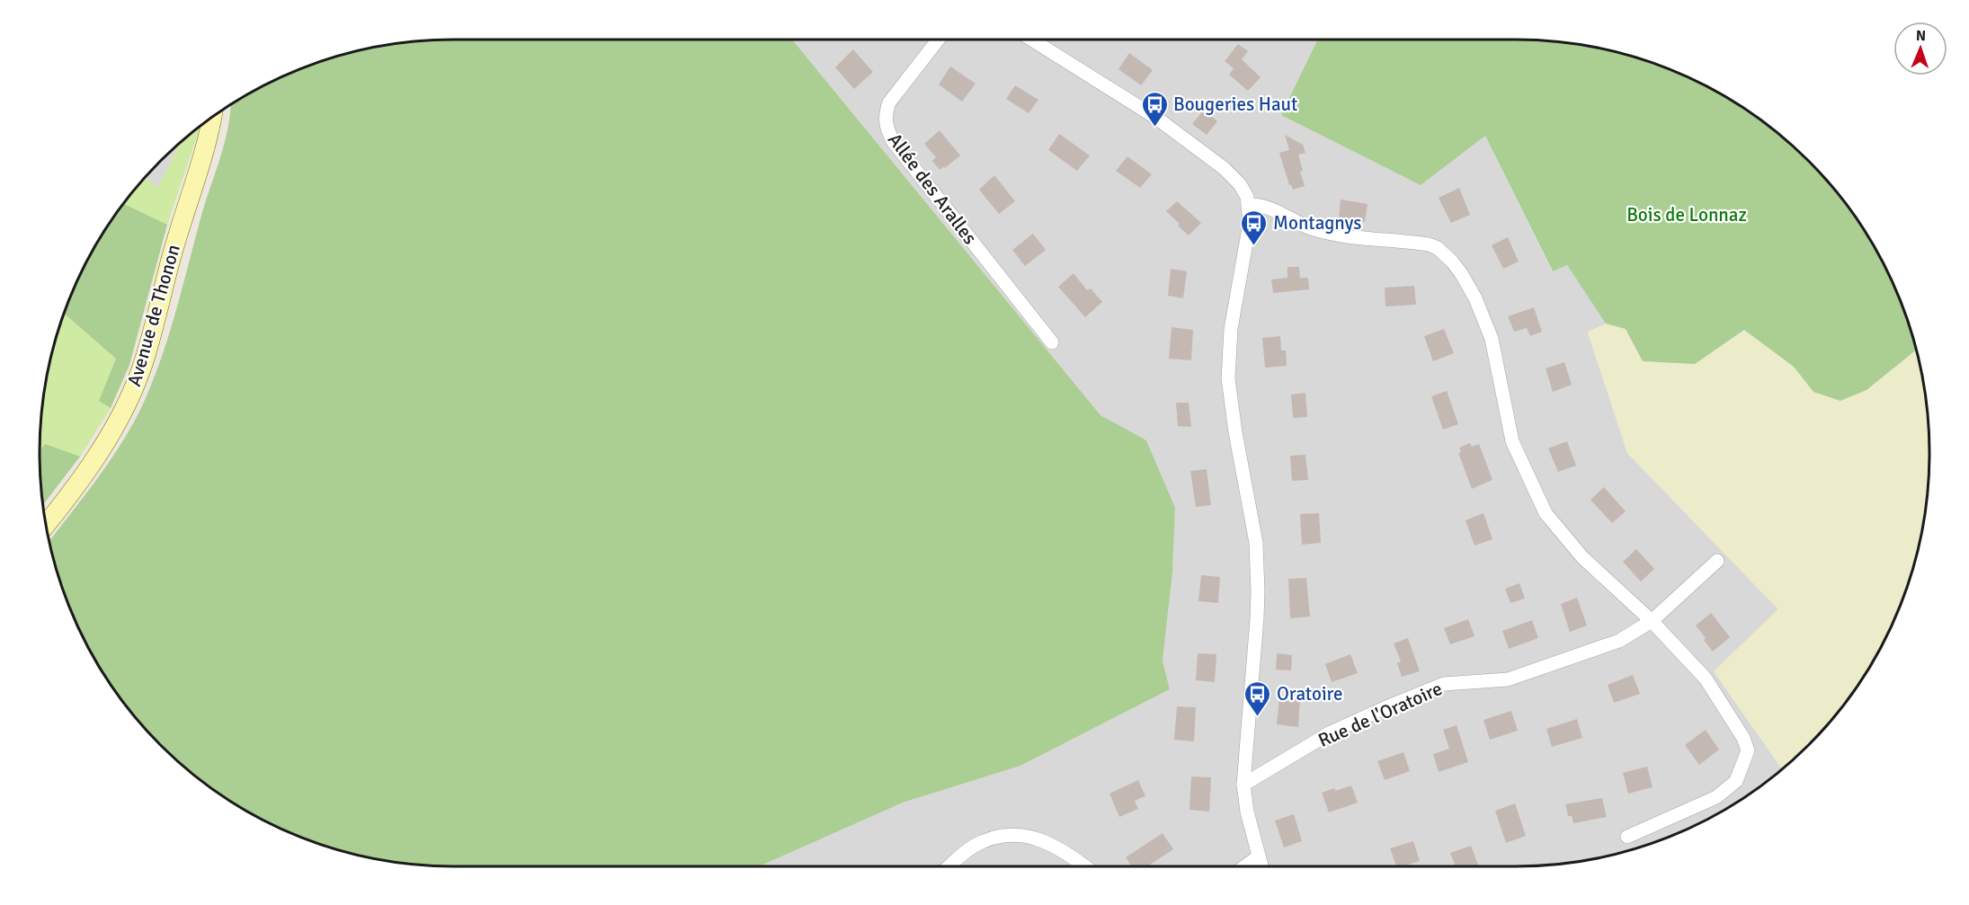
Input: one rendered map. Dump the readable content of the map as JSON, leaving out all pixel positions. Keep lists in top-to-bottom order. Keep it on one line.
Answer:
{"streets":{"main road":["Avenue de Thonon"],"street":["Allée des Aralles","Rue de l'Oratoire"]},"parks":["Bois de Lonnaz"],"places":{"bus stop":["Bougeries Haut","Montagnys","Oratoire"]},"north":"top"}
